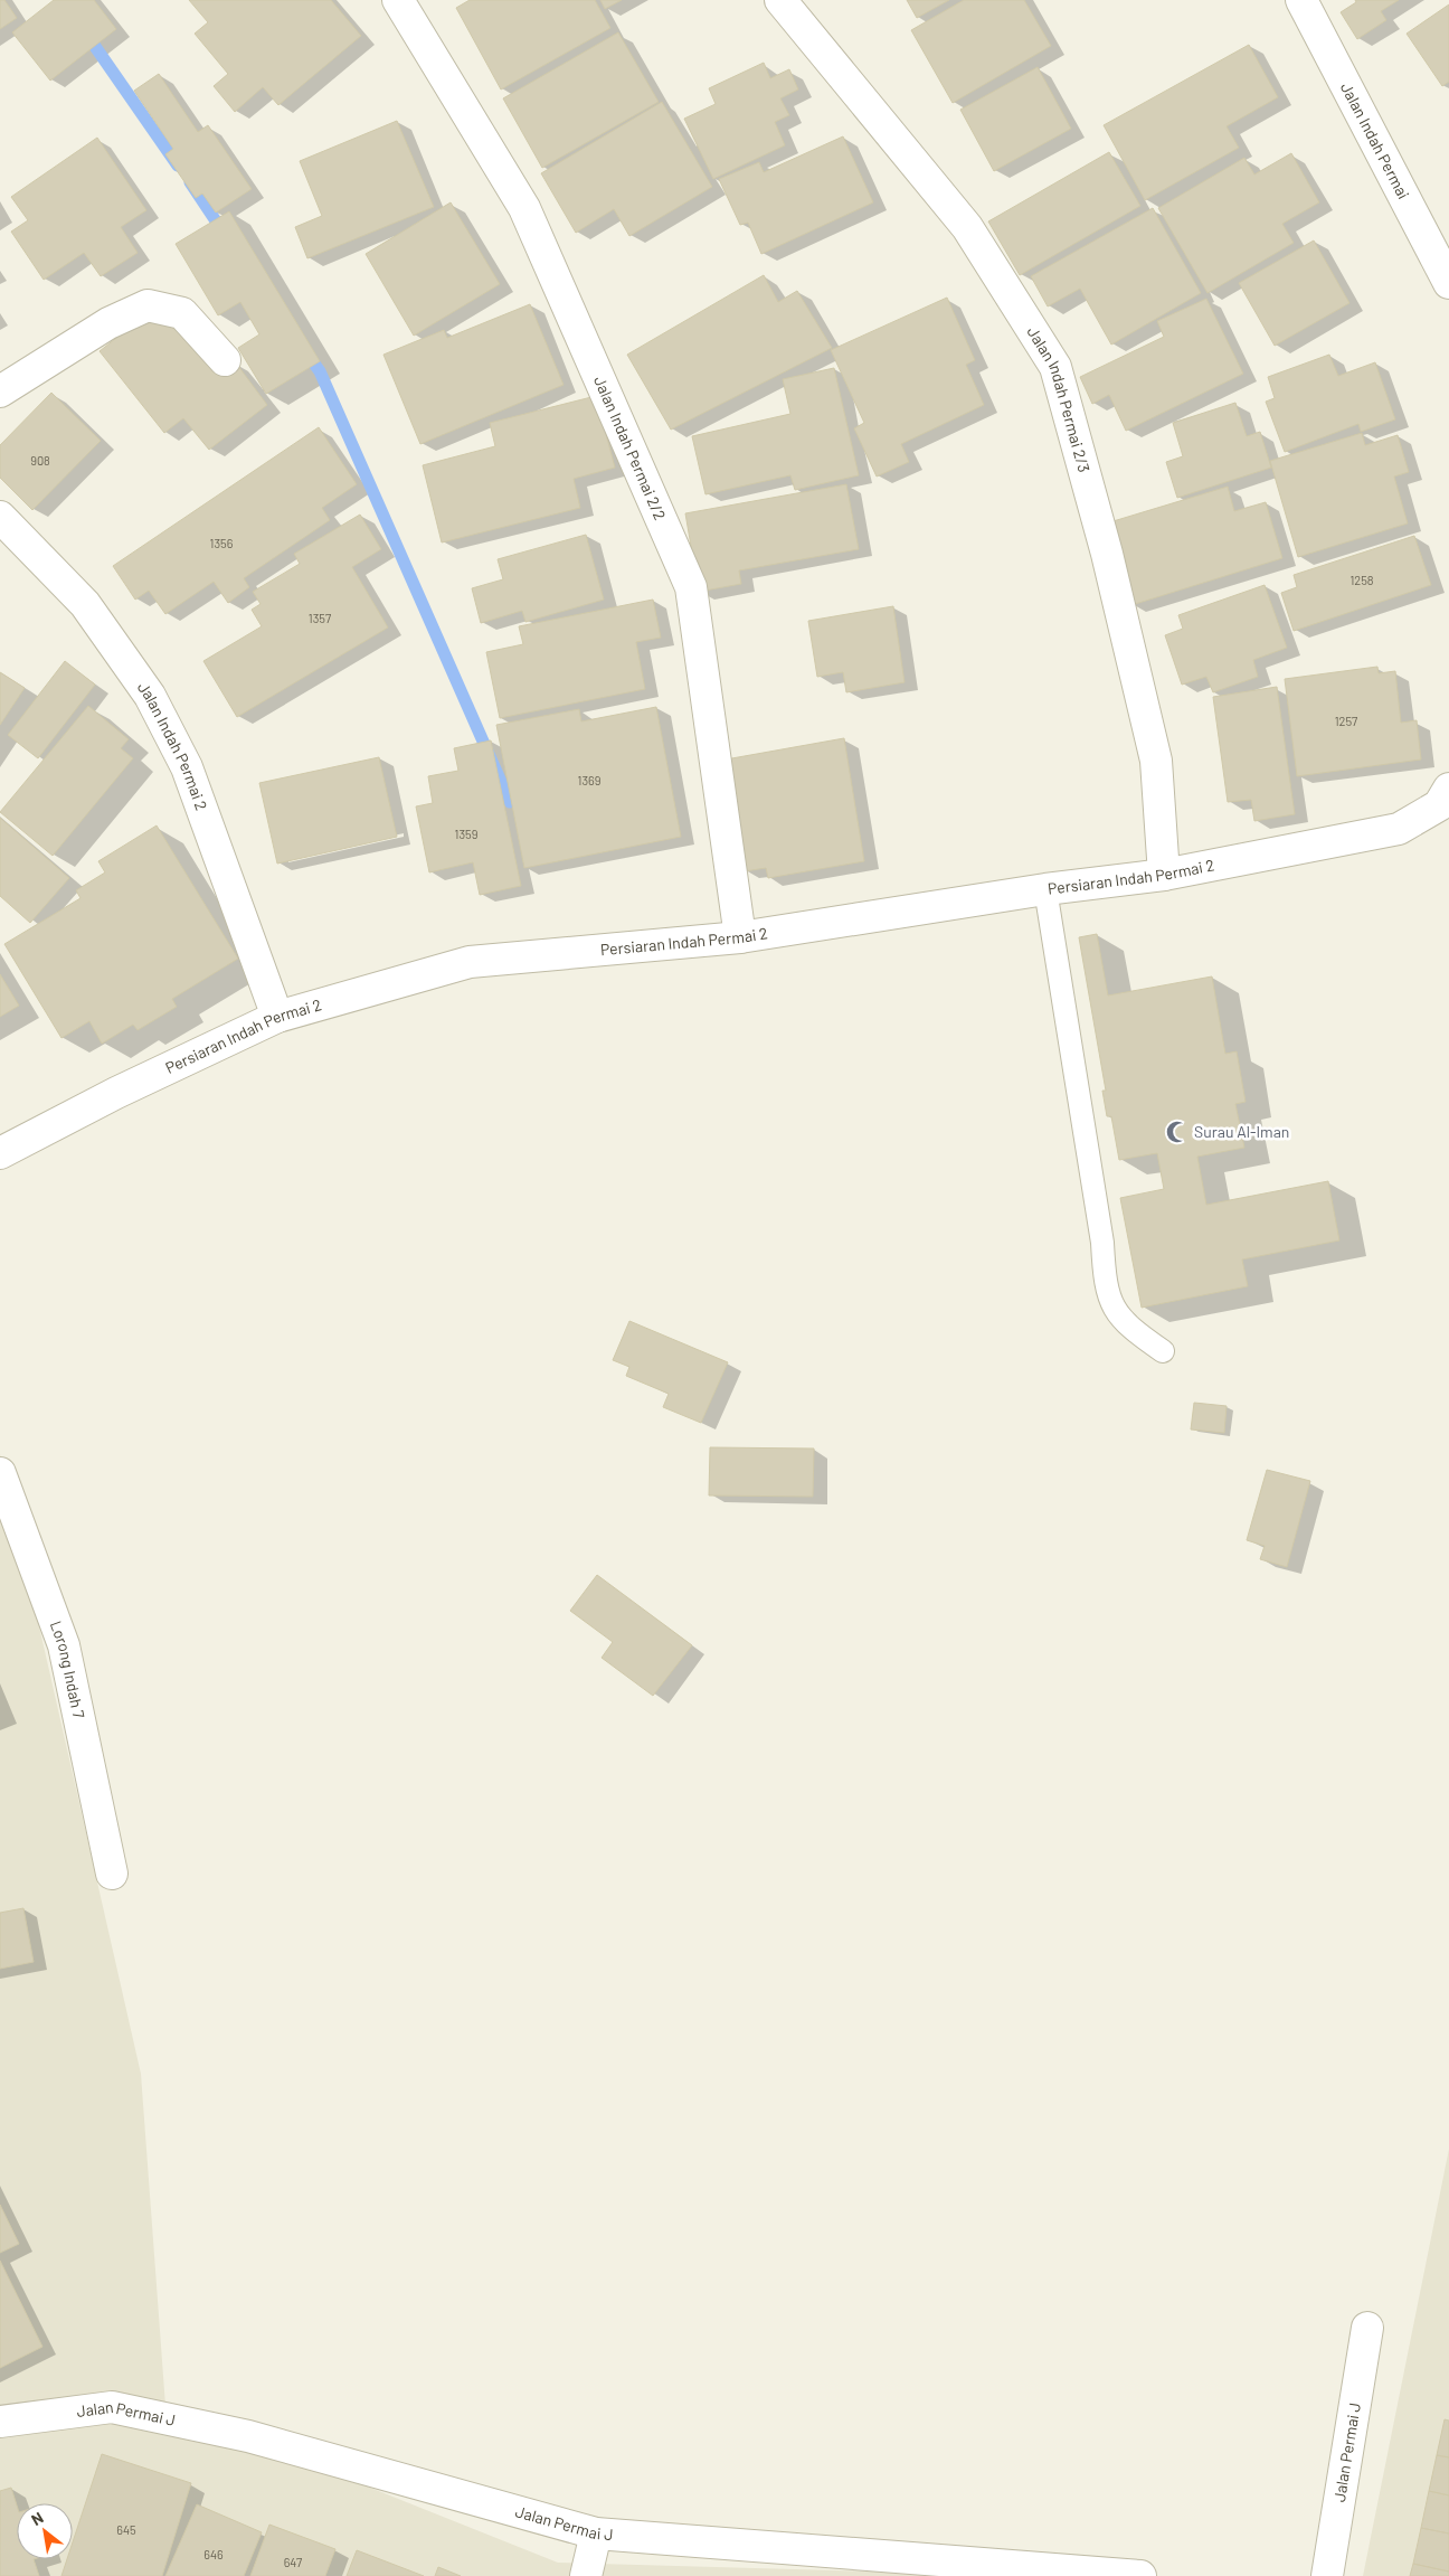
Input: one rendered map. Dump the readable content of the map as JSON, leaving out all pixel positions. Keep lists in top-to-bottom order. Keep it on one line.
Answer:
{"streets":{"street":["Jalan Indah Permai","Jalan Indah Permai 2/3","Jalan Indah Permai 2/2","Jalan Indah Permai 2","Persiaran Indah Permai 2","Lorong Indah 7","Jalan Permai J"]},"crossings":[["Jalan Indah Permai 2/3","Persiaran Indah Permai 2"],["Jalan Indah Permai 2/2","Persiaran Indah Permai 2"],["Jalan Indah Permai 2","Persiaran Indah Permai 2"]],"places":{"mosque":["Surau Al-Iman"]},"house_numbers":["908","1356","1258","1357","1257","1369","1359","645","646","647"],"north":"top left"}
